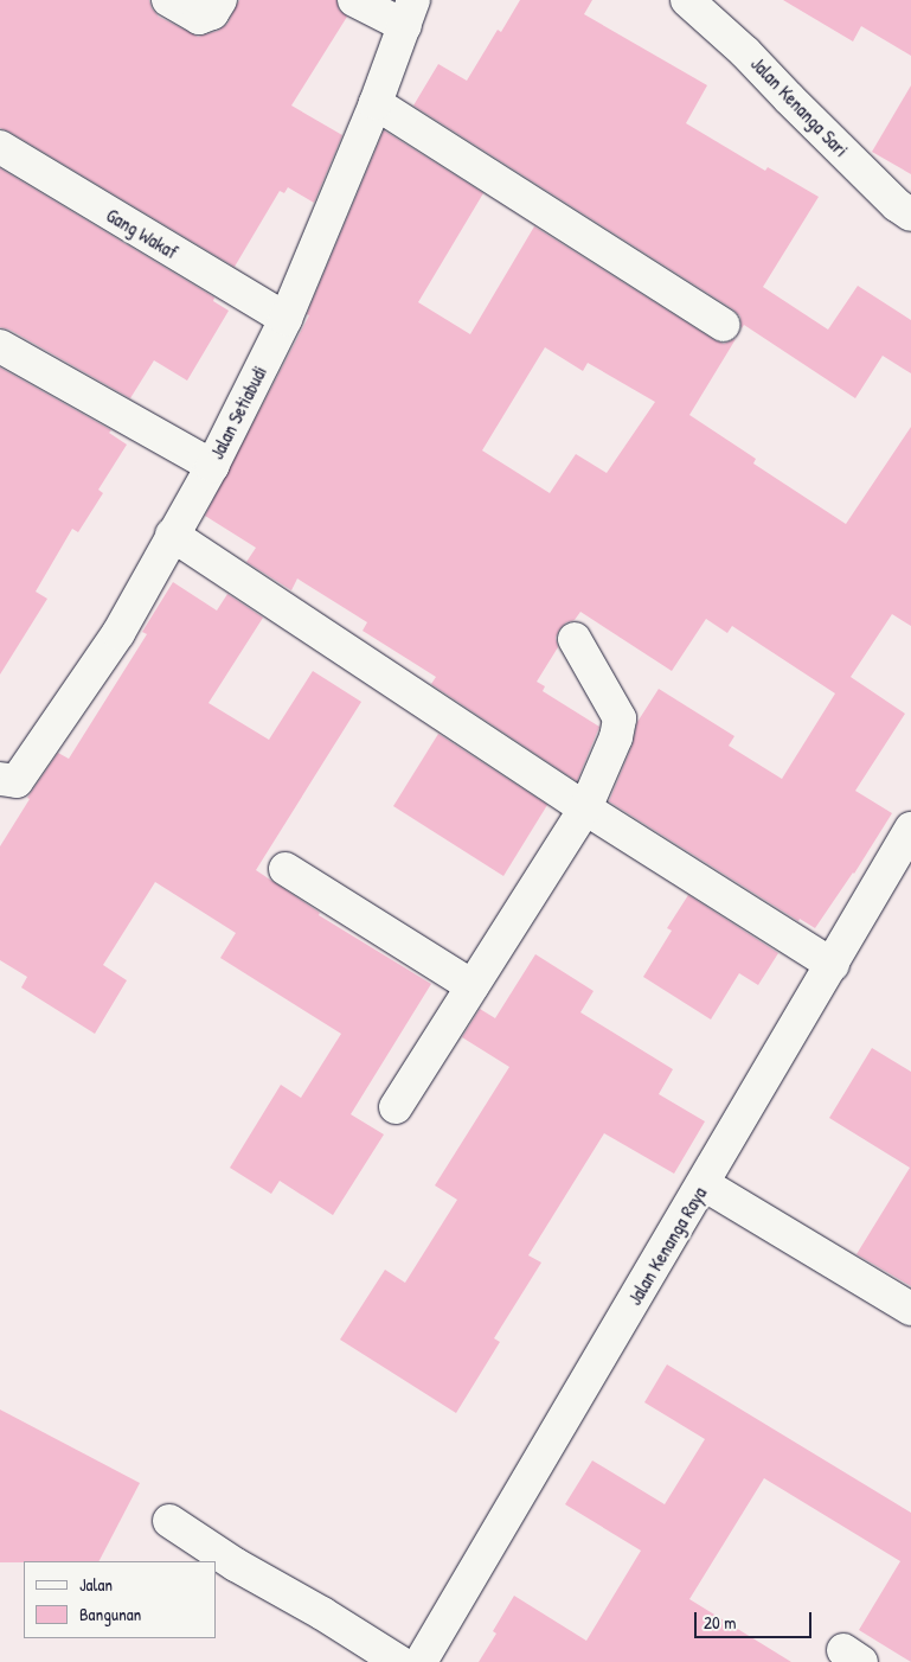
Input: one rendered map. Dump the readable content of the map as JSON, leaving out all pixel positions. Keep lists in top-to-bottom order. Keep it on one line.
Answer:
{"streets":{"street":["Jalan Kenanga Sari","Gang Wakaf","Jalan Setiabudi","Jalan Kenanga Raya"]},"crossings":[["Gang Wakaf","Jalan Setiabudi"]],"legend":["Jalan","Bangunan"],"scale_bar":"20 m"}
